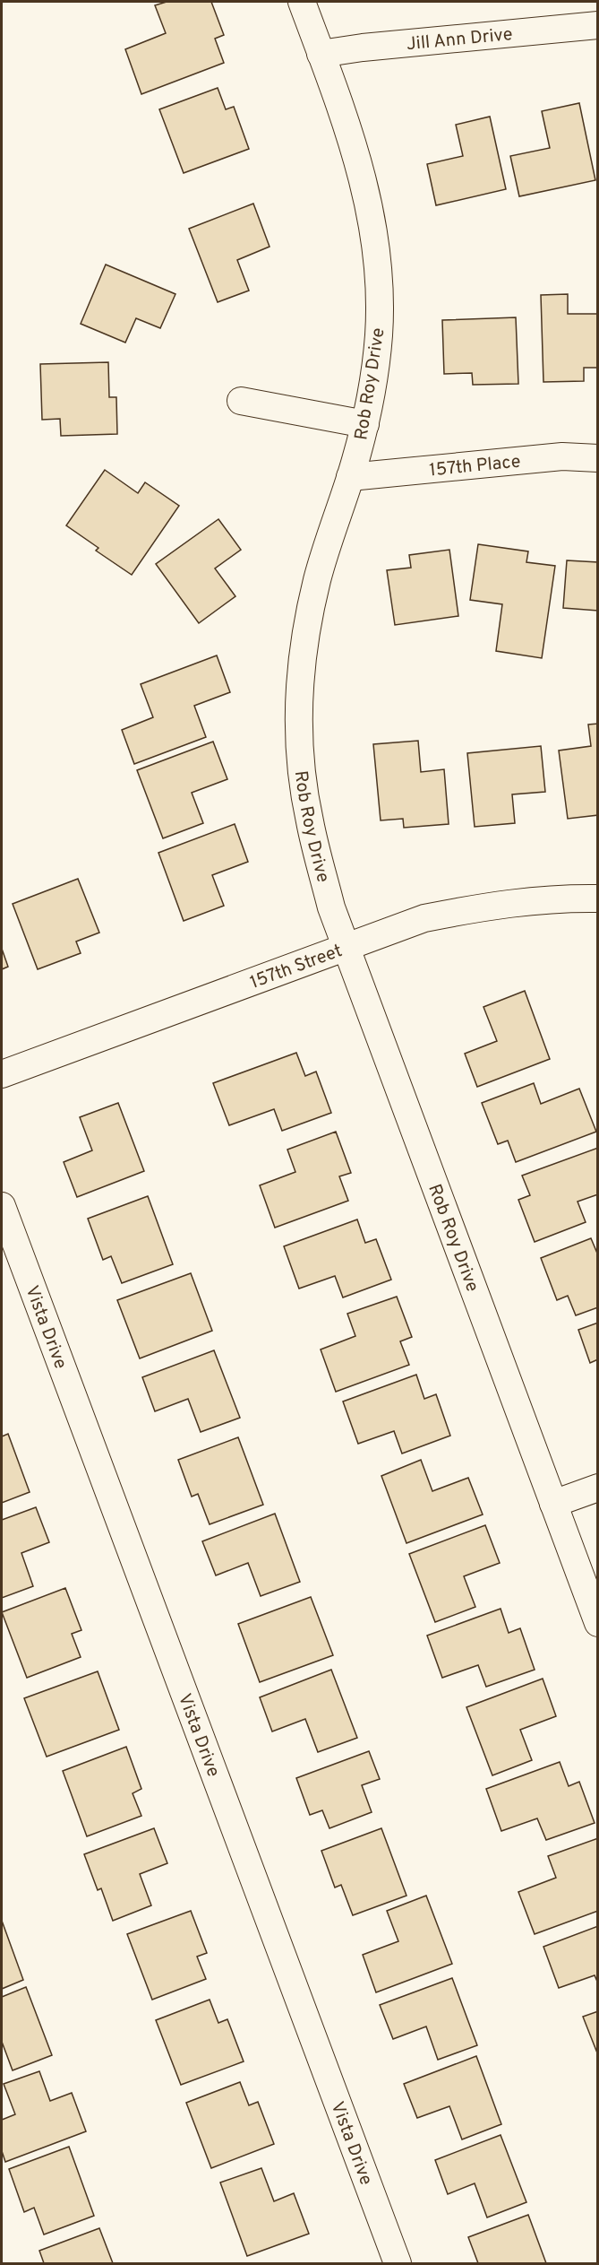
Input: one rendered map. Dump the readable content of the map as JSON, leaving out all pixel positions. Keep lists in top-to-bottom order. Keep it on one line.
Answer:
{"streets":{"street":["Jill Ann Drive","Rob Roy Drive","157th Place","157th Street","Vista Drive"]},"crossings":[["Jill Ann Drive","Rob Roy Drive"],["Rob Roy Drive","157th Place"],["Rob Roy Drive","157th Street"]]}
